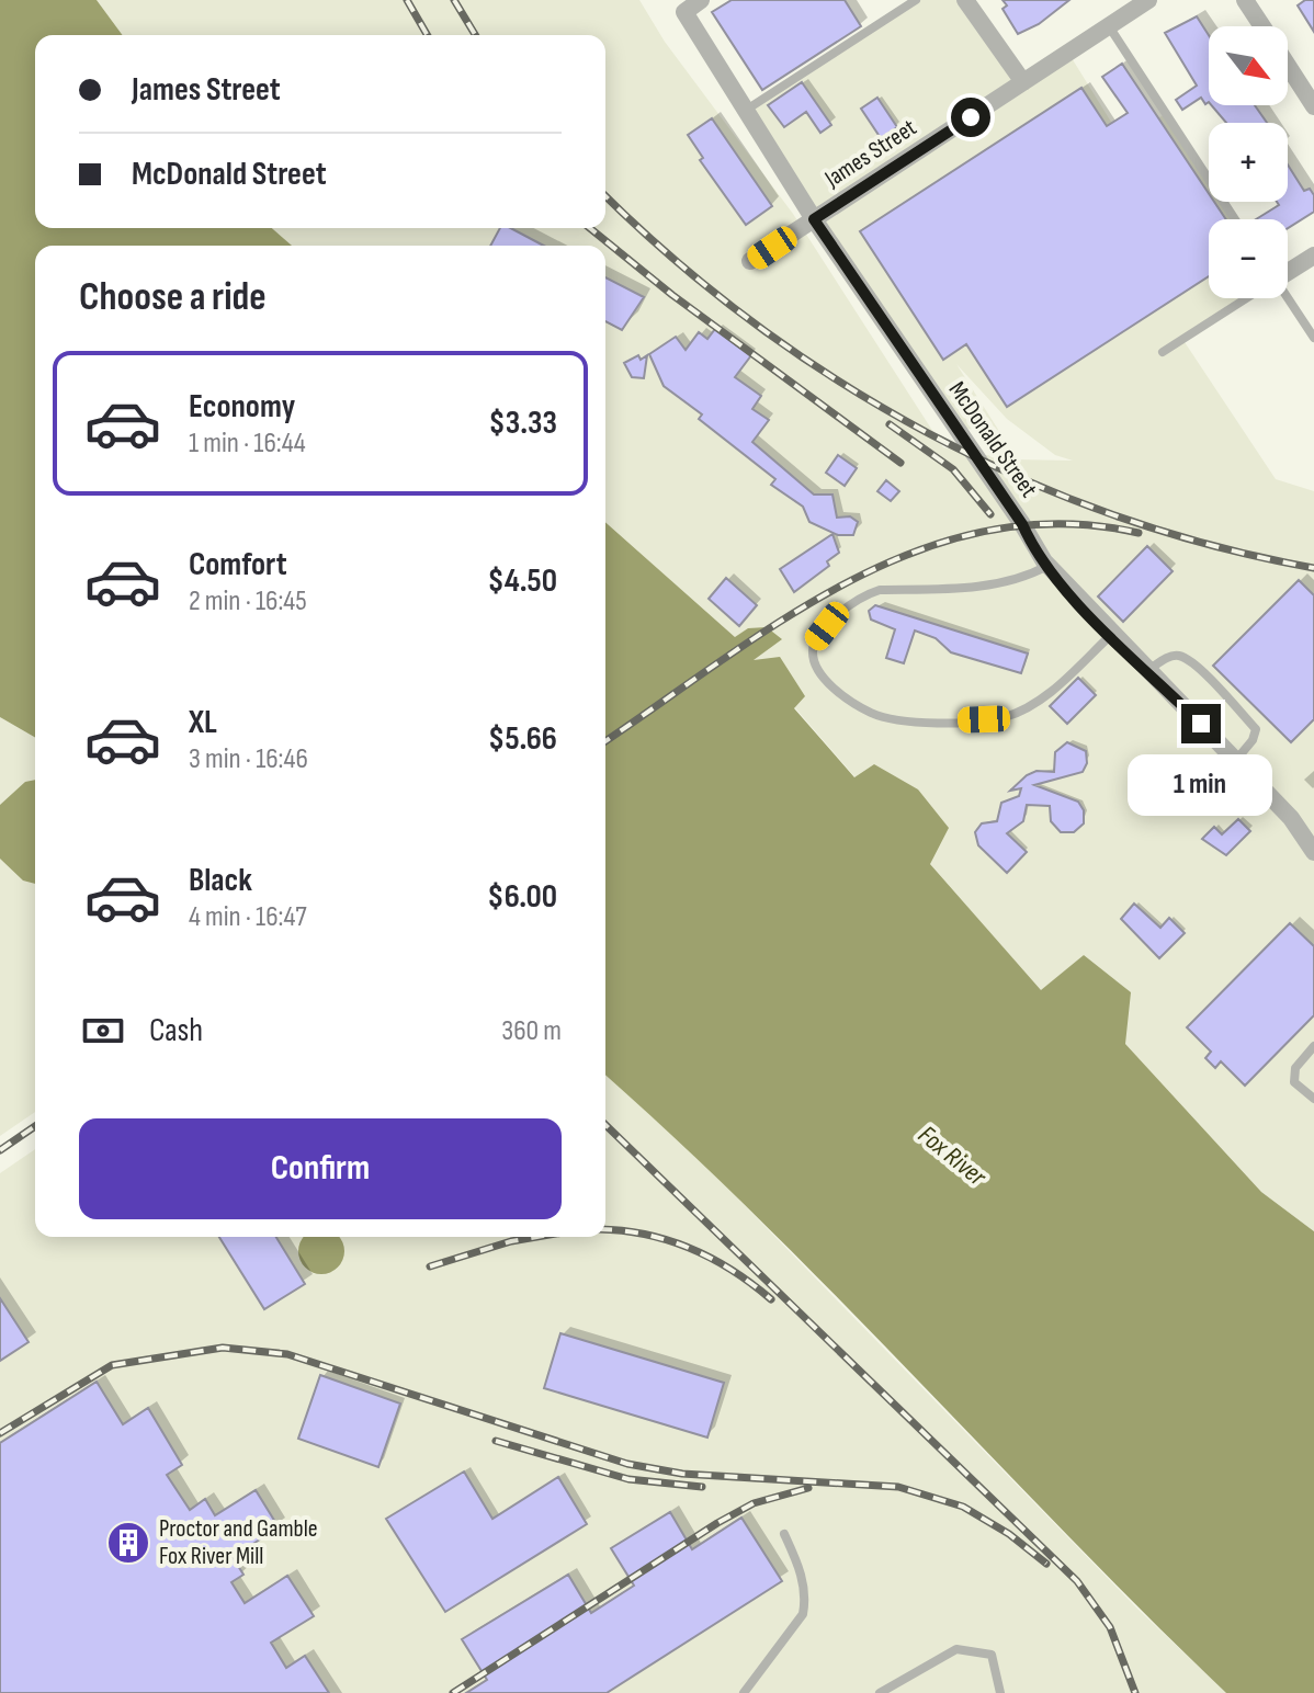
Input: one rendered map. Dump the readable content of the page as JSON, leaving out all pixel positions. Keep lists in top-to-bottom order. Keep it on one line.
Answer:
{"streets":{"street":["James Street","McDonald Street"]},"crossings":[["James Street","McDonald Street"]],"water":["Fox River"],"places":{"building":["Proctor and Gamble Fox River Mill"]},"north":"bottom right","page":{"map_buttons":["+","−"],"banner":["James Street","McDonald Street"],"heading":"Choose a ride","list":[{"name":"Economy","note":"1 min · 16:44","value":"$3.33"},{"name":"Comfort","note":"2 min · 16:45","value":"$4.50"},{"name":"XL","note":"3 min · 16:46","value":"$5.66"},{"name":"Black","note":"4 min · 16:47","value":"$6.00"}],"bubble":"1 min","pay":["Cash","360 m"],"buttons":"Confirm"}}
